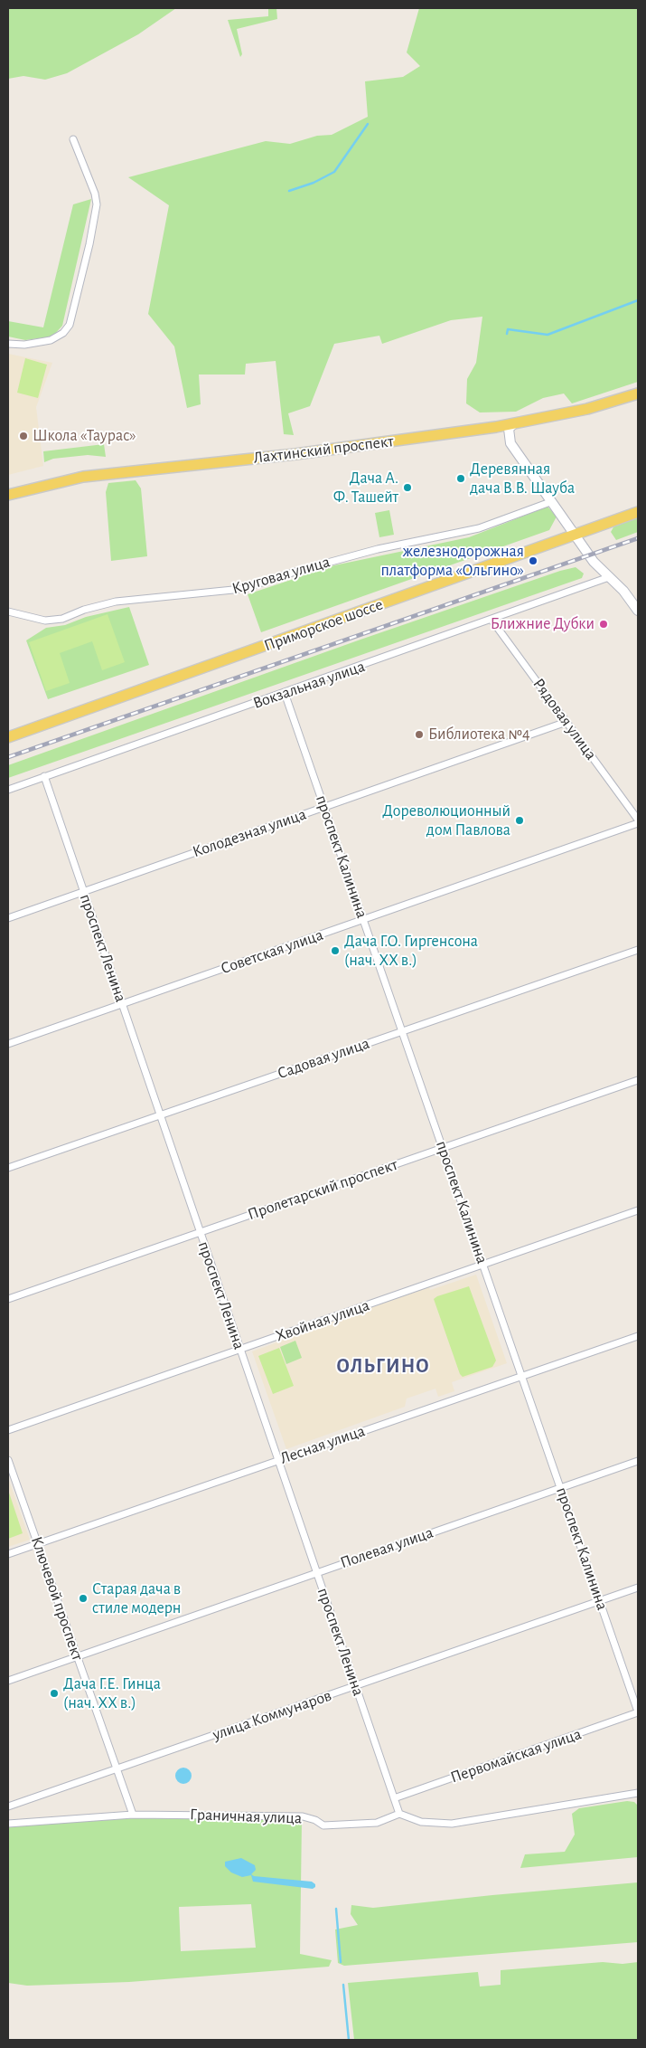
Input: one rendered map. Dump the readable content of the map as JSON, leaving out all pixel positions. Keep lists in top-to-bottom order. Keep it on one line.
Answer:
{"streets":{"main road":["Лахтинский проспект","Приморское шоссе"],"street":["Круговая улица","Вокзальная улица","Рядовая улица","Колодезная улица","проспект Калинина","проспект Ленина","Советская улица","Садовая улица","Пролетарский проспект","Хвойная улица","Лесная улица","Полевая улица","Ключевой проспект","улица Коммунаров","Первомайская улица","Граничная улица"]},"crossings":[["Вокзальная улица","Рядовая улица"],["Вокзальная улица","проспект Калинина"],["Вокзальная улица","проспект Ленина"],["Рядовая улица","Колодезная улица"],["Колодезная улица","проспект Калинина"],["Колодезная улица","проспект Ленина"],["проспект Калинина","Советская улица"],["проспект Калинина","Садовая улица"],["проспект Калинина","Пролетарский проспект"],["проспект Калинина","Хвойная улица"],["проспект Калинина","Лесная улица"],["проспект Калинина","Полевая улица"],["проспект Калинина","улица Коммунаров"],["проспект Калинина","Первомайская улица"],["проспект Ленина","Советская улица"],["проспект Ленина","Садовая улица"],["проспект Ленина","Пролетарский проспект"],["проспект Ленина","Хвойная улица"],["проспект Ленина","Лесная улица"],["проспект Ленина","Полевая улица"],["проспект Ленина","улица Коммунаров"],["проспект Ленина","Первомайская улица"],["проспект Ленина","Граничная улица"],["Лесная улица","Ключевой проспект"],["Полевая улица","Ключевой проспект"],["Ключевой проспект","улица Коммунаров"],["Ключевой проспект","Граничная улица"]],"districts":["ОЛЬГИНО"],"places":["Школа «Таурас»","Деревянная дача В.В. Шауба","Дача А. Ф. Ташейт","железнодорожная платформа «Ольгино»","Ближние Дубки","Библиотека №4","Дореволюционный дом Павлова","Дача Г.О. Гиргенсона (нач. XX в.)","Старая дача в стиле модерн","Дача Г.Е. Гинца (нач. XX в.)"]}
